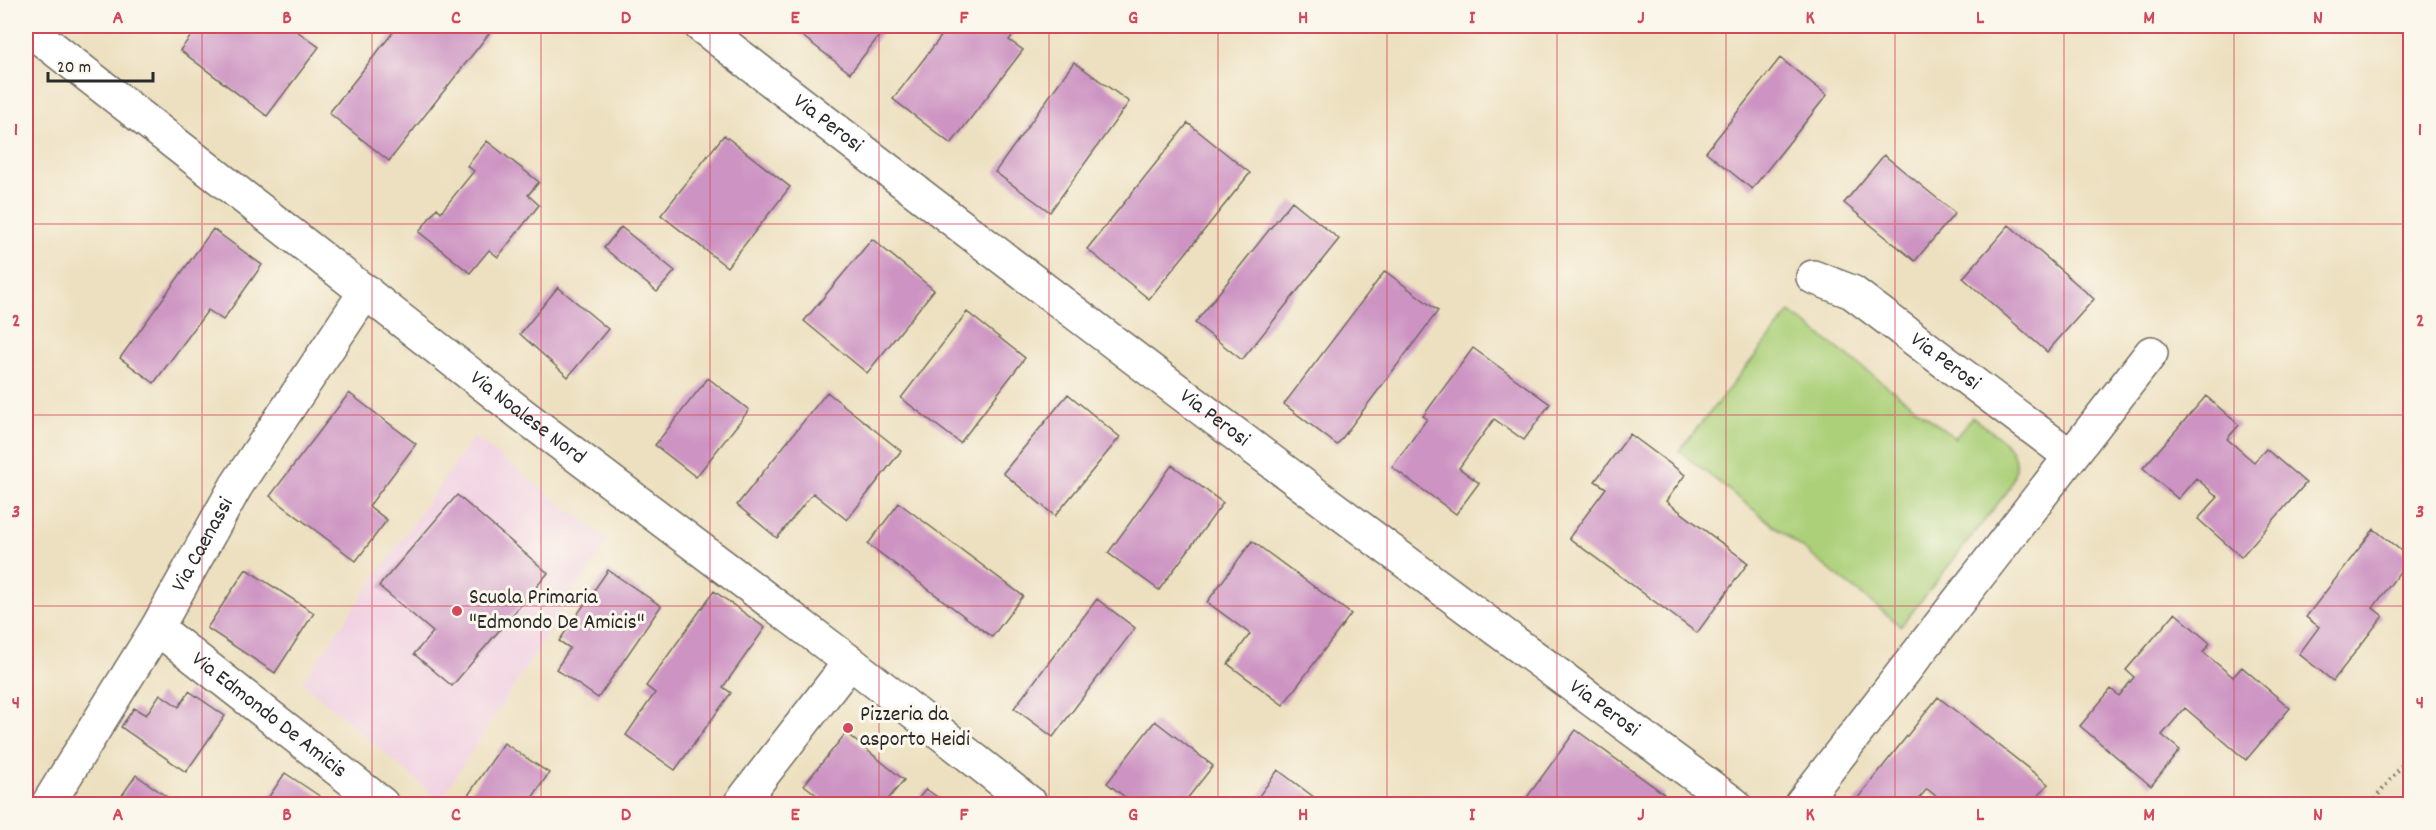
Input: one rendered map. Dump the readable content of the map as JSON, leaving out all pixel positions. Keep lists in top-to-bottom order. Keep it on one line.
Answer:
{"streets":{"street":["Via Perosi","Via Noalese Nord","Via Caenassi","Via Edmondo De Amicis"]},"crossings":[["Via Noalese Nord","Via Caenassi"],["Via Caenassi","Via Edmondo De Amicis"]],"places":["Scuola Primaria \"Edmondo De Amicis\"","Pizzeria da asporto Heidi"],"scale_bar":"20 m","grid":{"columns":["A","B","C","D","E","F","G","H","I","J","K","L","M","N"],"rows":["1","2","3","4"]}}
